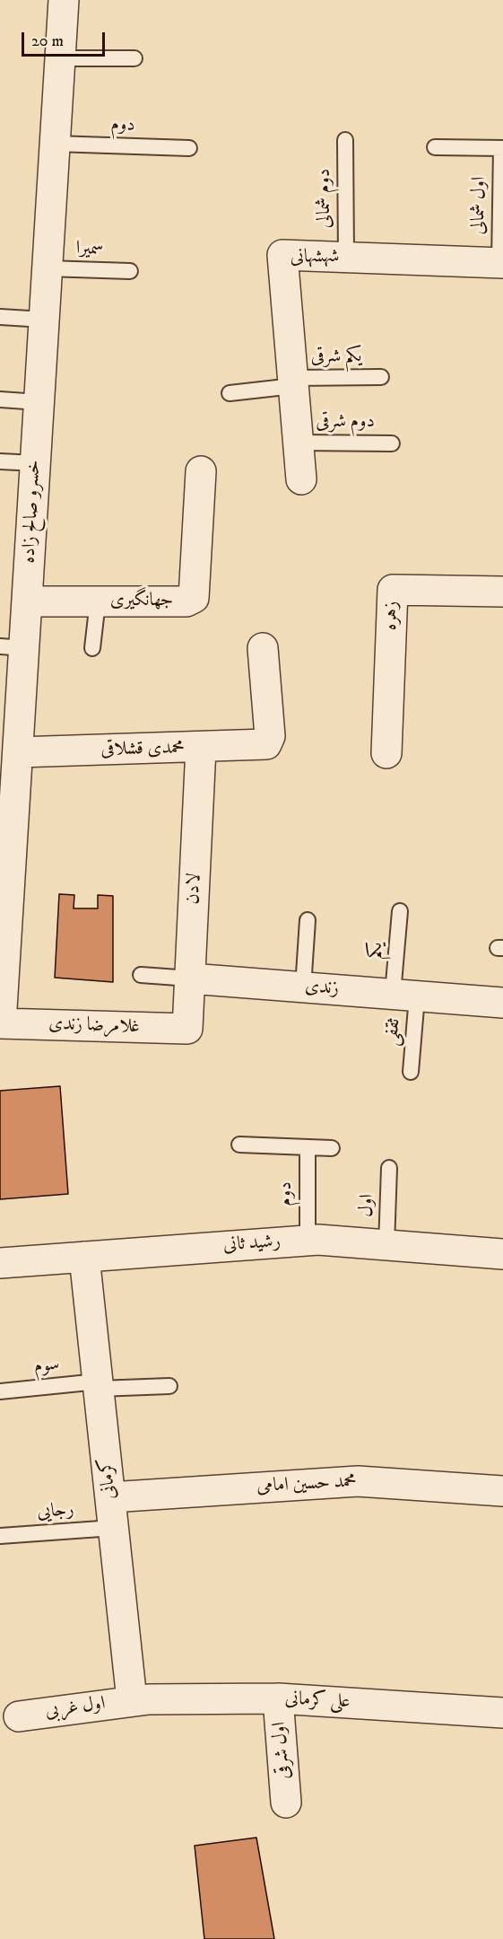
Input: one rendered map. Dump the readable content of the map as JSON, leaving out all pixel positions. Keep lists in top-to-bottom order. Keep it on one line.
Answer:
{"streets":{"street":["شهشهانی","خسرو صالح زاده","جهانگیری","زهره","محمدی قشلاقی","لادن","زندی","غلامرضا زندی","رشید ثانی","کرمانی","محمد حسین امامی","علی کرمانی","اول غربی","اول شرقی"],"lane":["دوم","دوم شمالی","اول شمالی","سمیرا","یکم شرقی","دوم شرقی","یکم","ثقفی","اول","سوم","رجایی"]},"crossings":[["دوم","خسرو صالح زاده"],["دوم","رشید ثانی"],["دوم شمالی","شهشهانی"],["اول شمالی","شهشهانی"],["سمیرا","خسرو صالح زاده"],["شهشهانی","یکم شرقی"],["شهشهانی","دوم شرقی"],["خسرو صالح زاده","جهانگیری"],["خسرو صالح زاده","محمدی قشلاقی"],["خسرو صالح زاده","غلامرضا زندی"],["محمدی قشلاقی","لادن"],["لادن","زندی"],["لادن","غلامرضا زندی"],["یکم","زندی"],["یکم","ثقفی"],["زندی","ثقفی"],["اول","رشید ثانی"],["رشید ثانی","کرمانی"],["سوم","کرمانی"],["کرمانی","محمد حسین امامی"],["کرمانی","رجایی"],["کرمانی","علی کرمانی"],["کرمانی","اول غربی"],["علی کرمانی","اول غربی"],["علی کرمانی","اول شرقی"]],"scale_bar":"20 m"}
